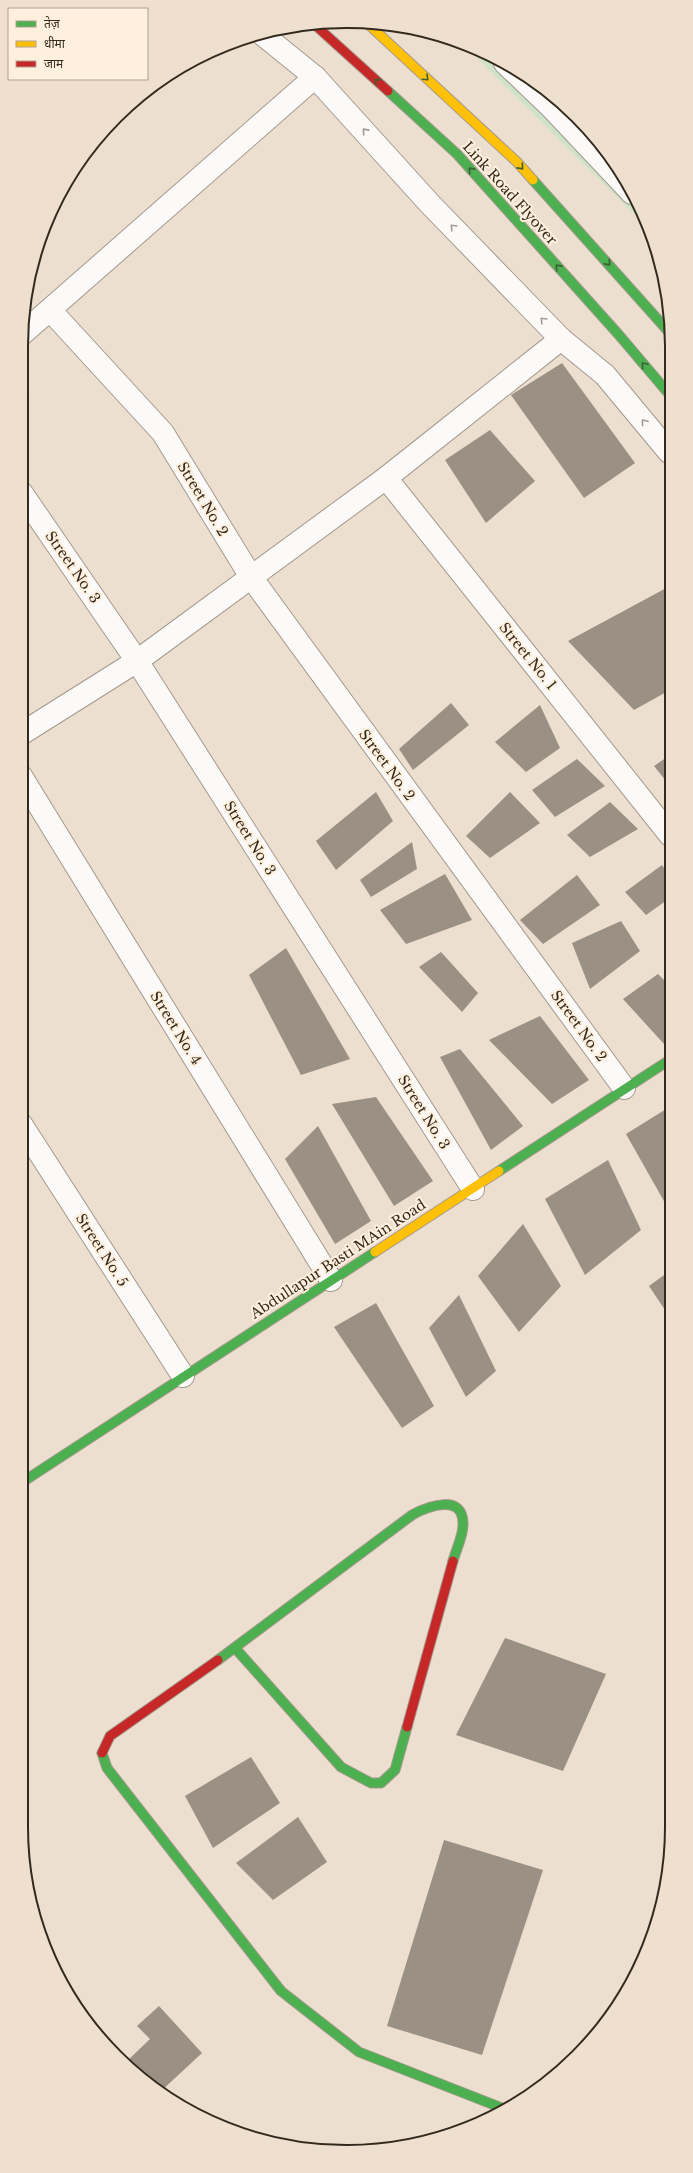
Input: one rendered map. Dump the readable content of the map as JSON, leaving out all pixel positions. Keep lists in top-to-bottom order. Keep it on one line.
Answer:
{"streets":{"street":["Link Road Flyover","Street No. 2","Street No. 3","Street No. 1","Street No. 4","Street No. 5","Abdullapur Basti MAin Road"]},"crossings":[["Street No. 2","Abdullapur Basti MAin Road"],["Street No. 3","Abdullapur Basti MAin Road"],["Street No. 4","Abdullapur Basti MAin Road"],["Street No. 5","Abdullapur Basti MAin Road"]],"legend":["तेज़","धीमा","जाम"]}
